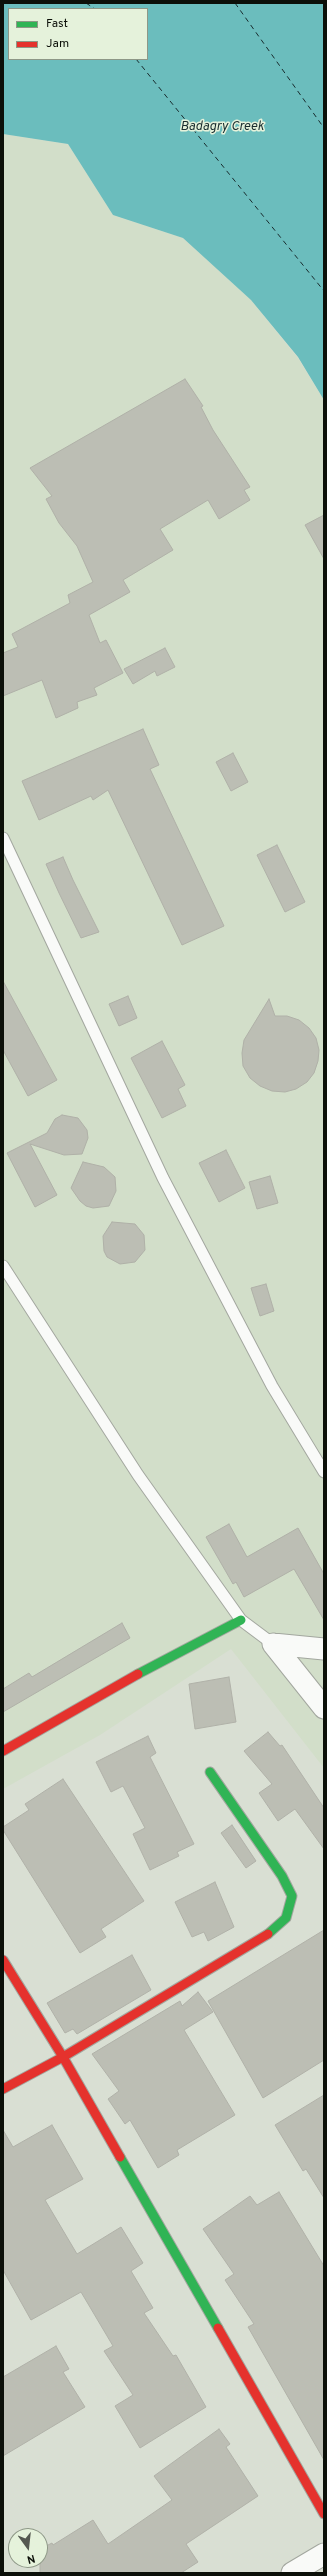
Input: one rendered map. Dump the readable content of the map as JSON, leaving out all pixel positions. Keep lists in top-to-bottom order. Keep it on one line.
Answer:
{"water":["Badagry Creek"],"legend":["Fast","Jam"],"north":"bottom"}
